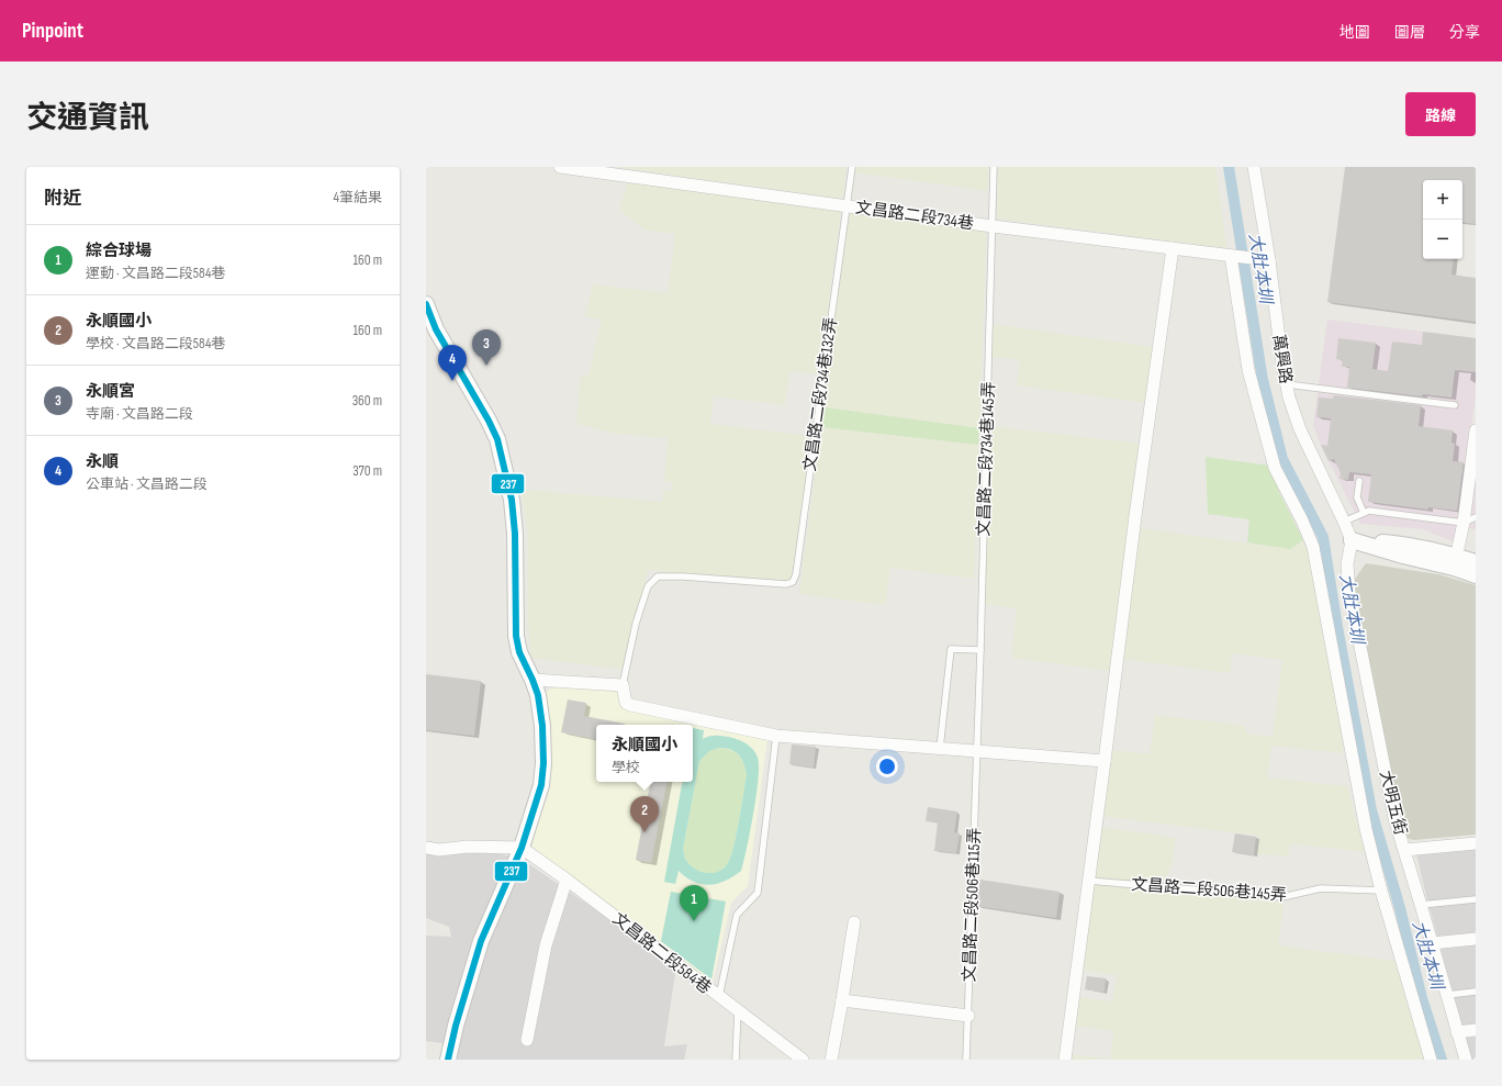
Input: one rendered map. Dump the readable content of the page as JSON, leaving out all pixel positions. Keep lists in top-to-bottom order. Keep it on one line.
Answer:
{"streets":{"street":["文昌路二段734巷","萬興路","大明五街","文昌路二段584巷"],"lane":["文昌路二段734巷132弄","文昌路二段734巷145弄","文昌路二段506巷145弄","文昌路二段506巷115弄"]},"crossings":[["文昌路二段734巷","萬興路"],["文昌路二段734巷","文昌路二段734巷132弄"],["文昌路二段734巷","文昌路二段734巷145弄"],["萬興路","大明五街"],["文昌路二段734巷145弄","文昌路二段506巷115弄"]],"water":["大肚本圳"],"lines":["transit line 237"],"page":{"header":"Pinpoint","nav":["地圖","圖層","分享"],"title":"交通資訊","buttons":"路線","heading":["附近","4筆結果"],"map_buttons":["+","−"],"list":[{"mark":"1","name":"綜合球場","note":"運動 · 文昌路二段584巷","value":"160 m"},{"mark":"2","name":"永順國小","note":"學校 · 文昌路二段584巷","value":"160 m"},{"mark":"3","name":"永順宮","note":"寺廟 · 文昌路二段","value":"360 m"},{"mark":"4","name":"永順","note":"公車站 · 文昌路二段","value":"370 m"}],"pins":["3","4","2","1"],"popup":["永順國小","學校"]}}
